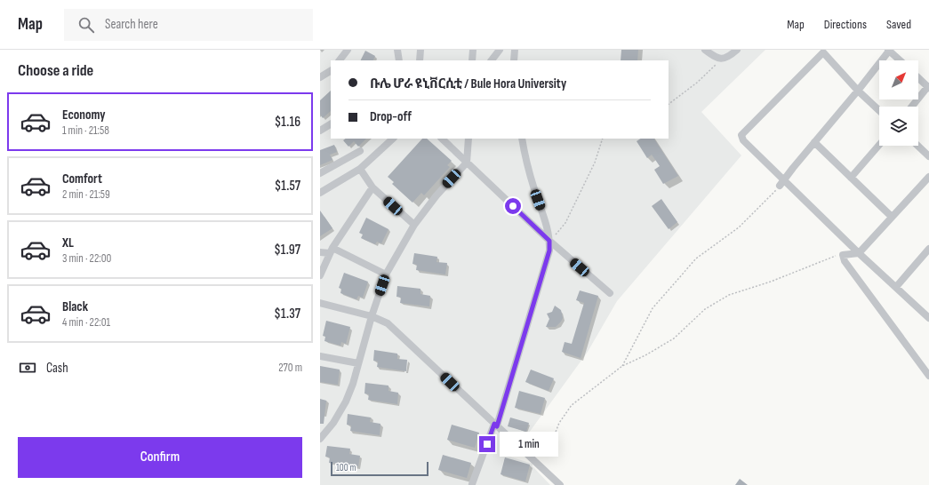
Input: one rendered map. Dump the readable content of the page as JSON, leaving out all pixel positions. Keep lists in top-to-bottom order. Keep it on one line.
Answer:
{"scale_bar":"100 m","north":"top right","page":{"header":"Map","search":"Search here","nav":["Map","Directions","Saved"],"heading":"Choose a ride","banner":["ቡሌ ሆራ ዩኒቨርሲቲ / Bule Hora University","Drop-off"],"list":[{"name":"Economy","note":"1 min · 21:58","value":"$1.16"},{"name":"Comfort","note":"2 min · 21:59","value":"$1.57"},{"name":"XL","note":"3 min · 22:00","value":"$1.97"},{"name":"Black","note":"4 min · 22:01","value":"$1.37"}],"pay":["Cash","270 m"],"buttons":"Confirm","bubble":"1 min","scale":"100 m"}}
